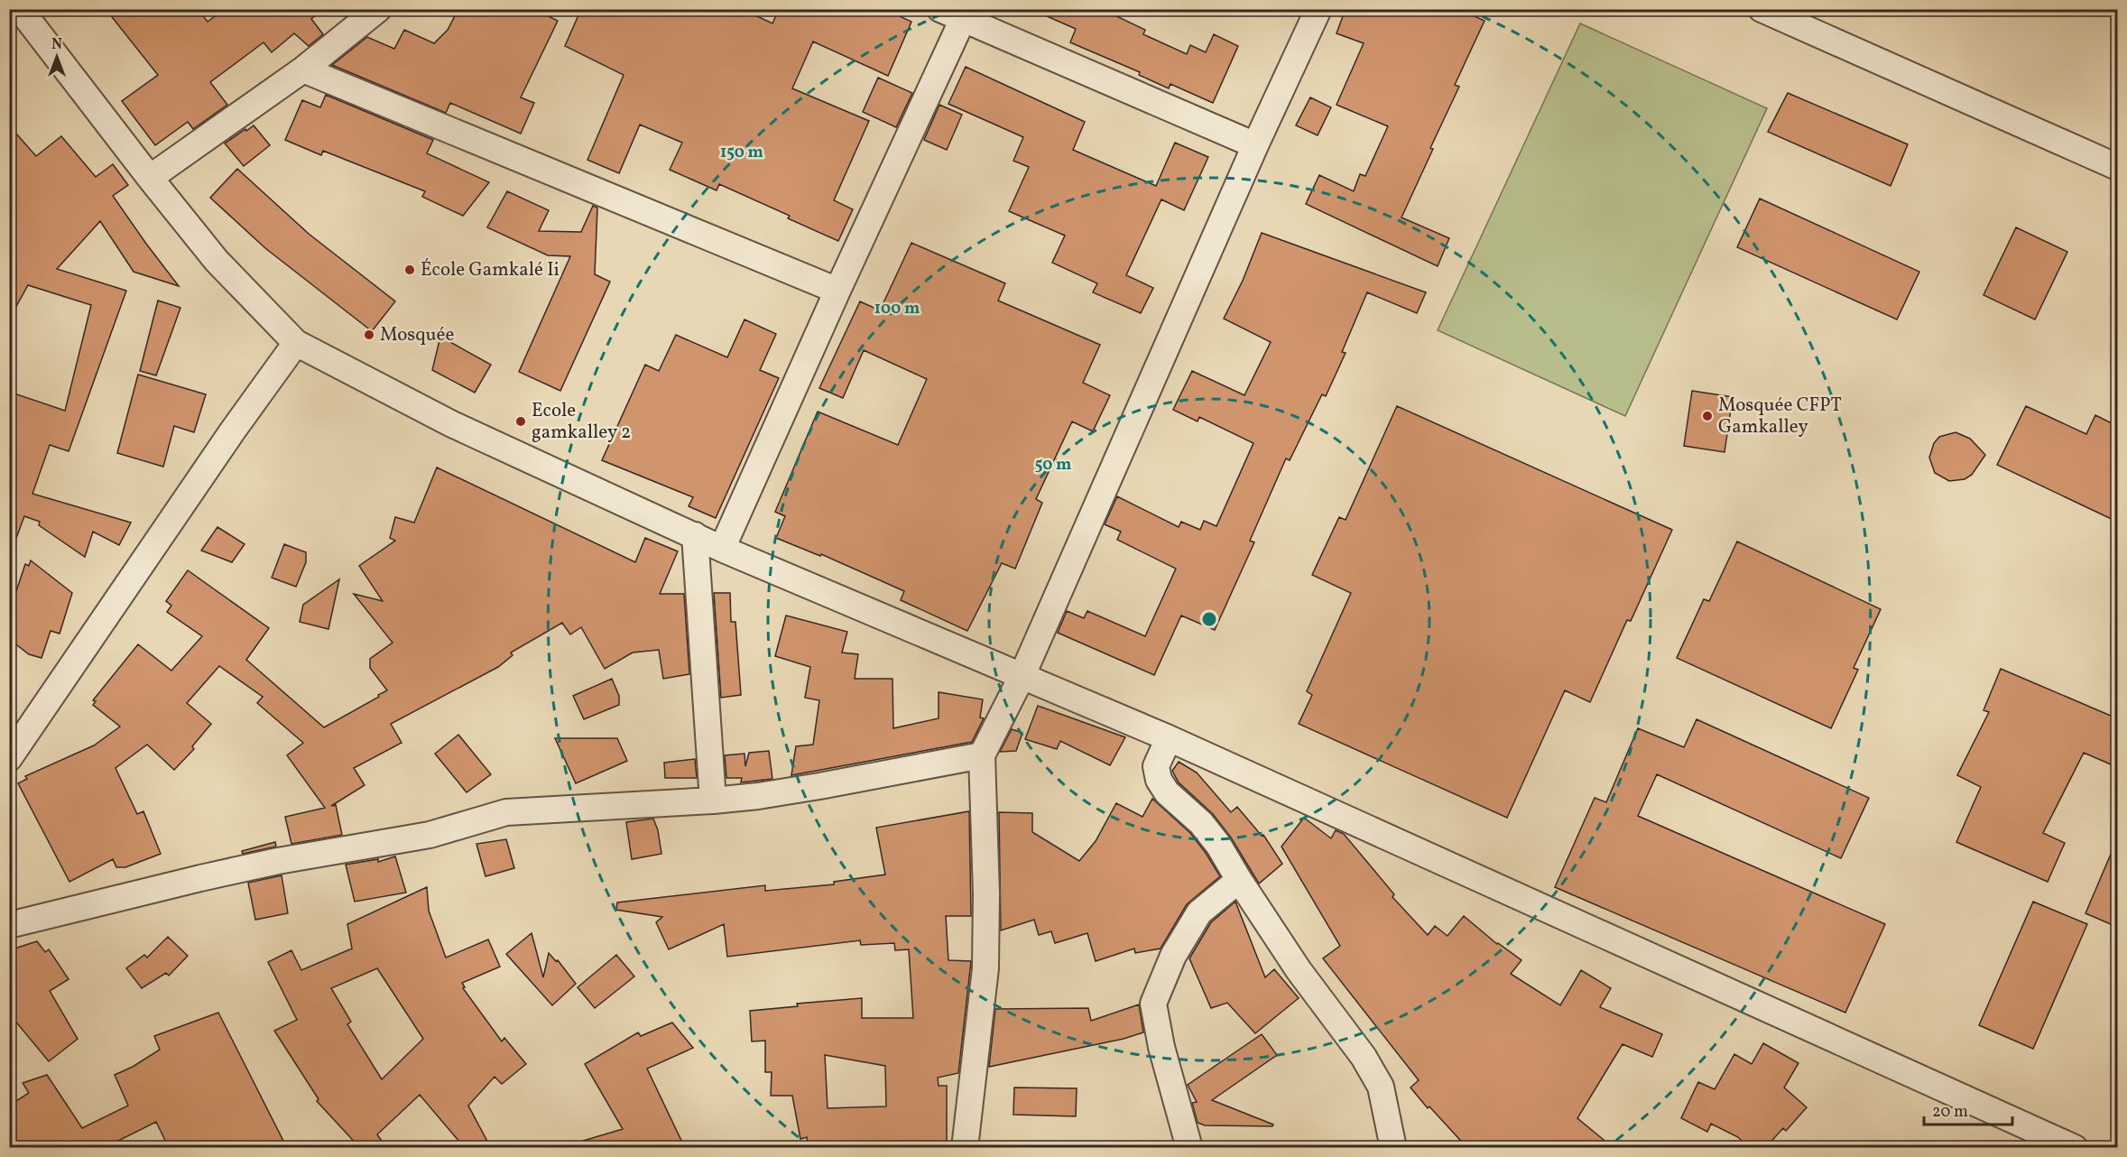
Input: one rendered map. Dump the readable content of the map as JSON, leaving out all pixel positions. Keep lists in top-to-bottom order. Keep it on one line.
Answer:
{"places":["École Gamkalé Ii","Mosquée","Mosquée CFPT Gamkalley","Ecole gamkalley 2"],"scale_bar":"20 m","north":"top","rings":["150 m","100 m","50 m"]}
